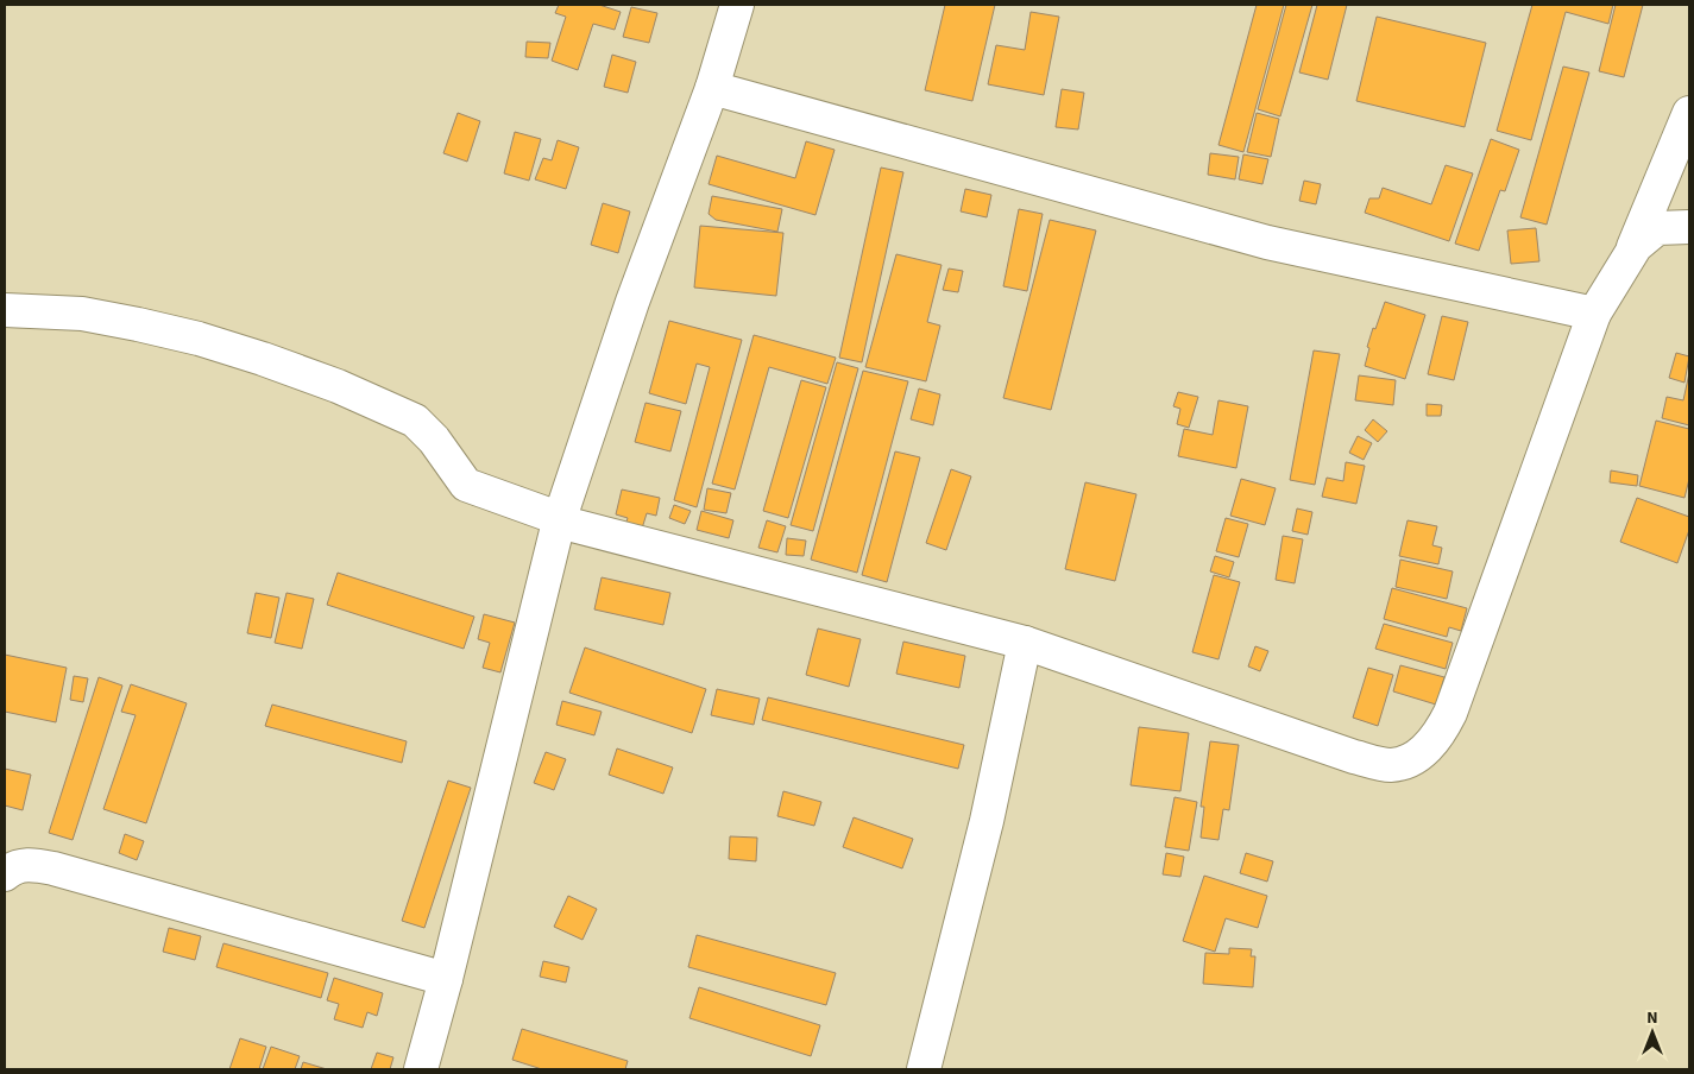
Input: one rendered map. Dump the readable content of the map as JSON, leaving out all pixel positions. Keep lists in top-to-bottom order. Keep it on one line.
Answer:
{"north":"top"}
